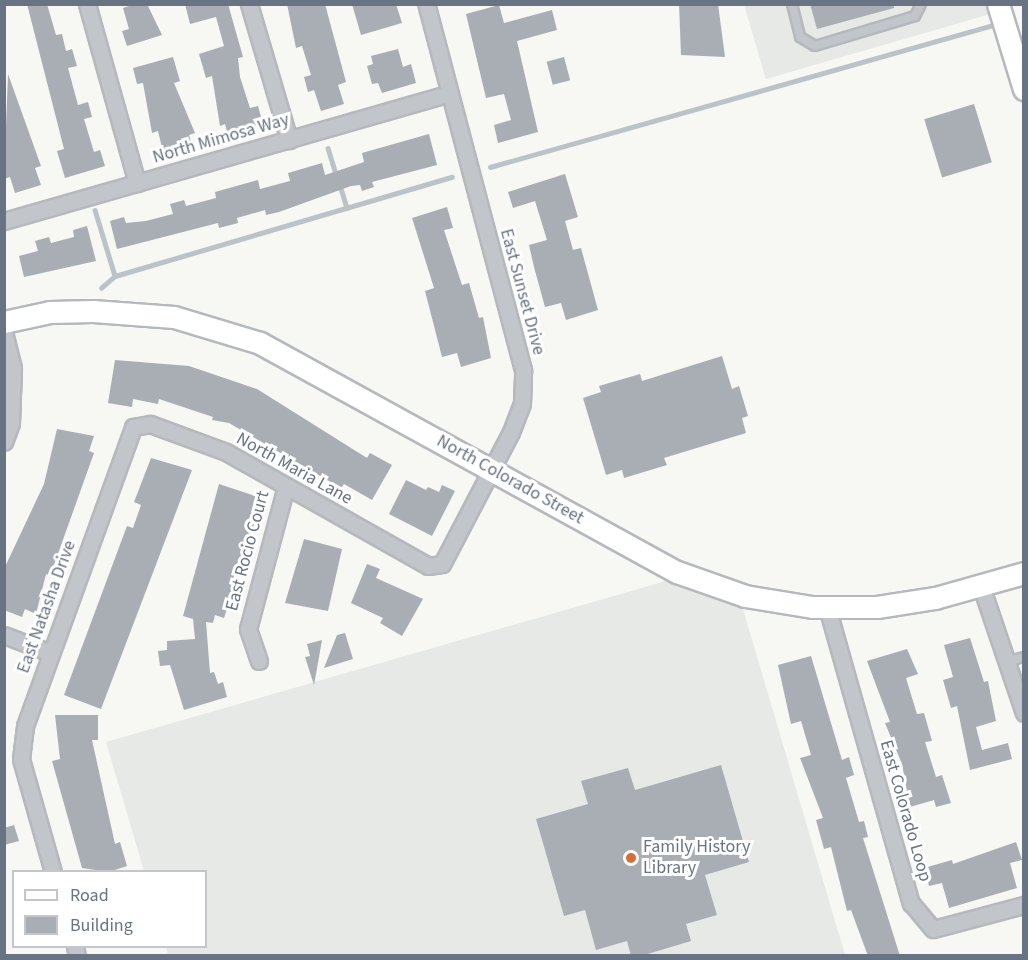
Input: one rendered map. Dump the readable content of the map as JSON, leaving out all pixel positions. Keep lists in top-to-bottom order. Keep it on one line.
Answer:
{"streets":{"street":["North Mimosa Way","East Sunset Drive","North Maria Lane","North Colorado Street","East Rocio Court","East Natasha Drive","East Colorado Loop"]},"crossings":[["North Mimosa Way","East Sunset Drive"],["East Sunset Drive","North Maria Lane"],["East Sunset Drive","North Colorado Street"],["North Maria Lane","East Rocio Court"],["North Maria Lane","East Natasha Drive"],["North Colorado Street","East Colorado Loop"]],"places":["Family History Library"],"legend":["Road","Building"]}
